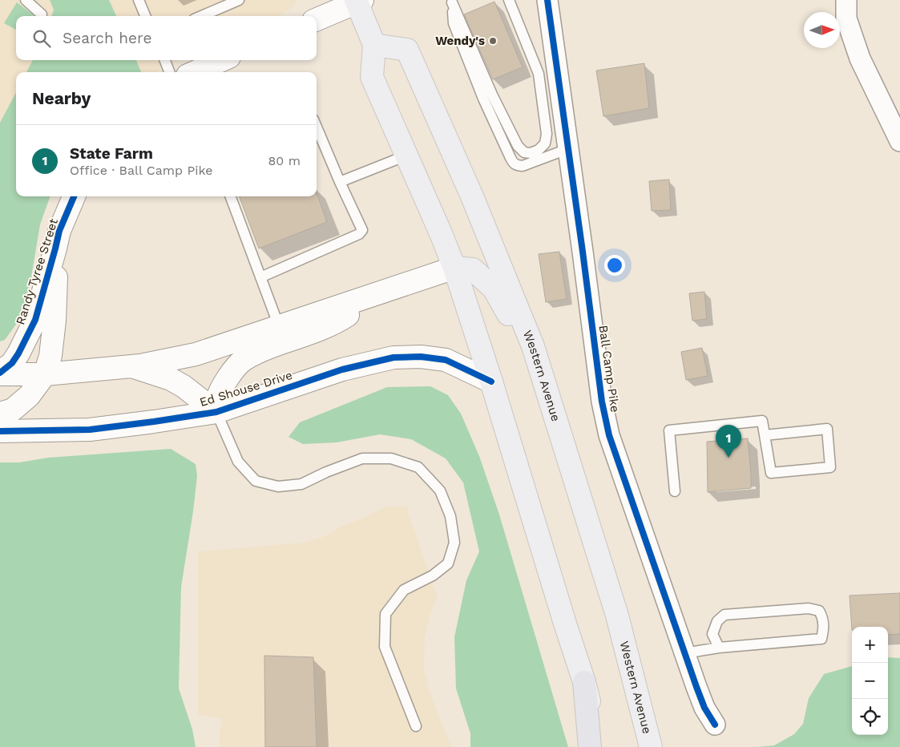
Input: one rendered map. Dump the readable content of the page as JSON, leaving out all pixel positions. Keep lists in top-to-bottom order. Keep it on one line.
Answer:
{"streets":{"main road":["Western Avenue"],"street":["Randy Tyree Street","Ball Camp Pike","Ed Shouse Drive"]},"places":["Wendy's"],"north":"right","page":{"search":"Search here","heading":"Nearby","list":[{"mark":"1","name":"State Farm","note":"Office · Ball Camp Pike","value":"80 m"}],"pins":"1","map_buttons":["+","−"]}}
